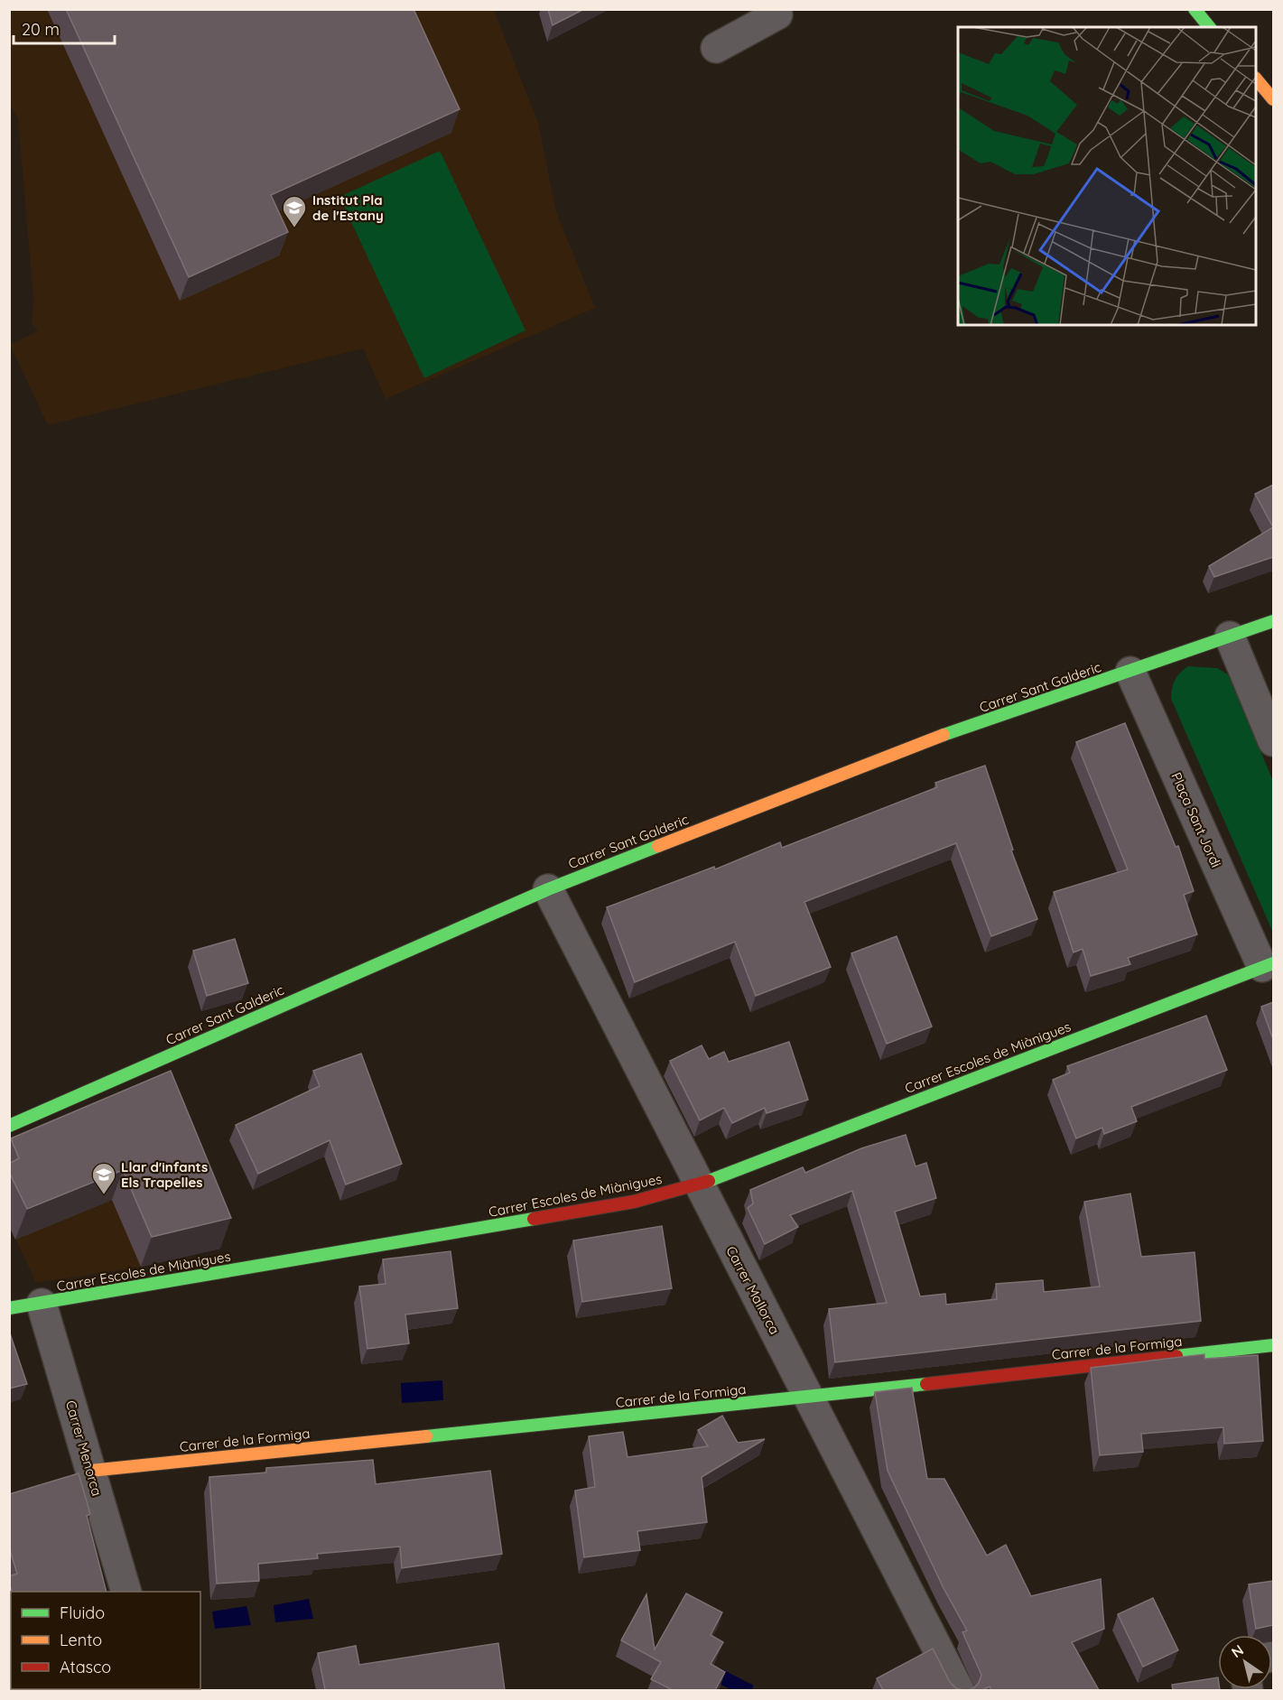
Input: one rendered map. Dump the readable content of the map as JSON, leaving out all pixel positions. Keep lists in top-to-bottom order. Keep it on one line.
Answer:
{"streets":{"street":["Carrer Sant Galderic","Plaça Sant Jordi","Carrer Escoles de Miànigues","Carrer Mallorca","Carrer de la Formiga","Carrer Menorca"]},"crossings":[["Carrer Sant Galderic","Plaça Sant Jordi"],["Carrer Sant Galderic","Carrer Mallorca"],["Plaça Sant Jordi","Carrer Escoles de Miànigues"],["Carrer Escoles de Miànigues","Carrer Mallorca"],["Carrer Escoles de Miànigues","Carrer Menorca"],["Carrer Mallorca","Carrer de la Formiga"],["Carrer de la Formiga","Carrer Menorca"]],"places":{"school or university":["Institut Pla de l'Estany","Llar d'infants Els Trapelles"]},"legend":["Fluido","Lento","Atasco"],"scale_bar":"20 m","north":"top left"}
